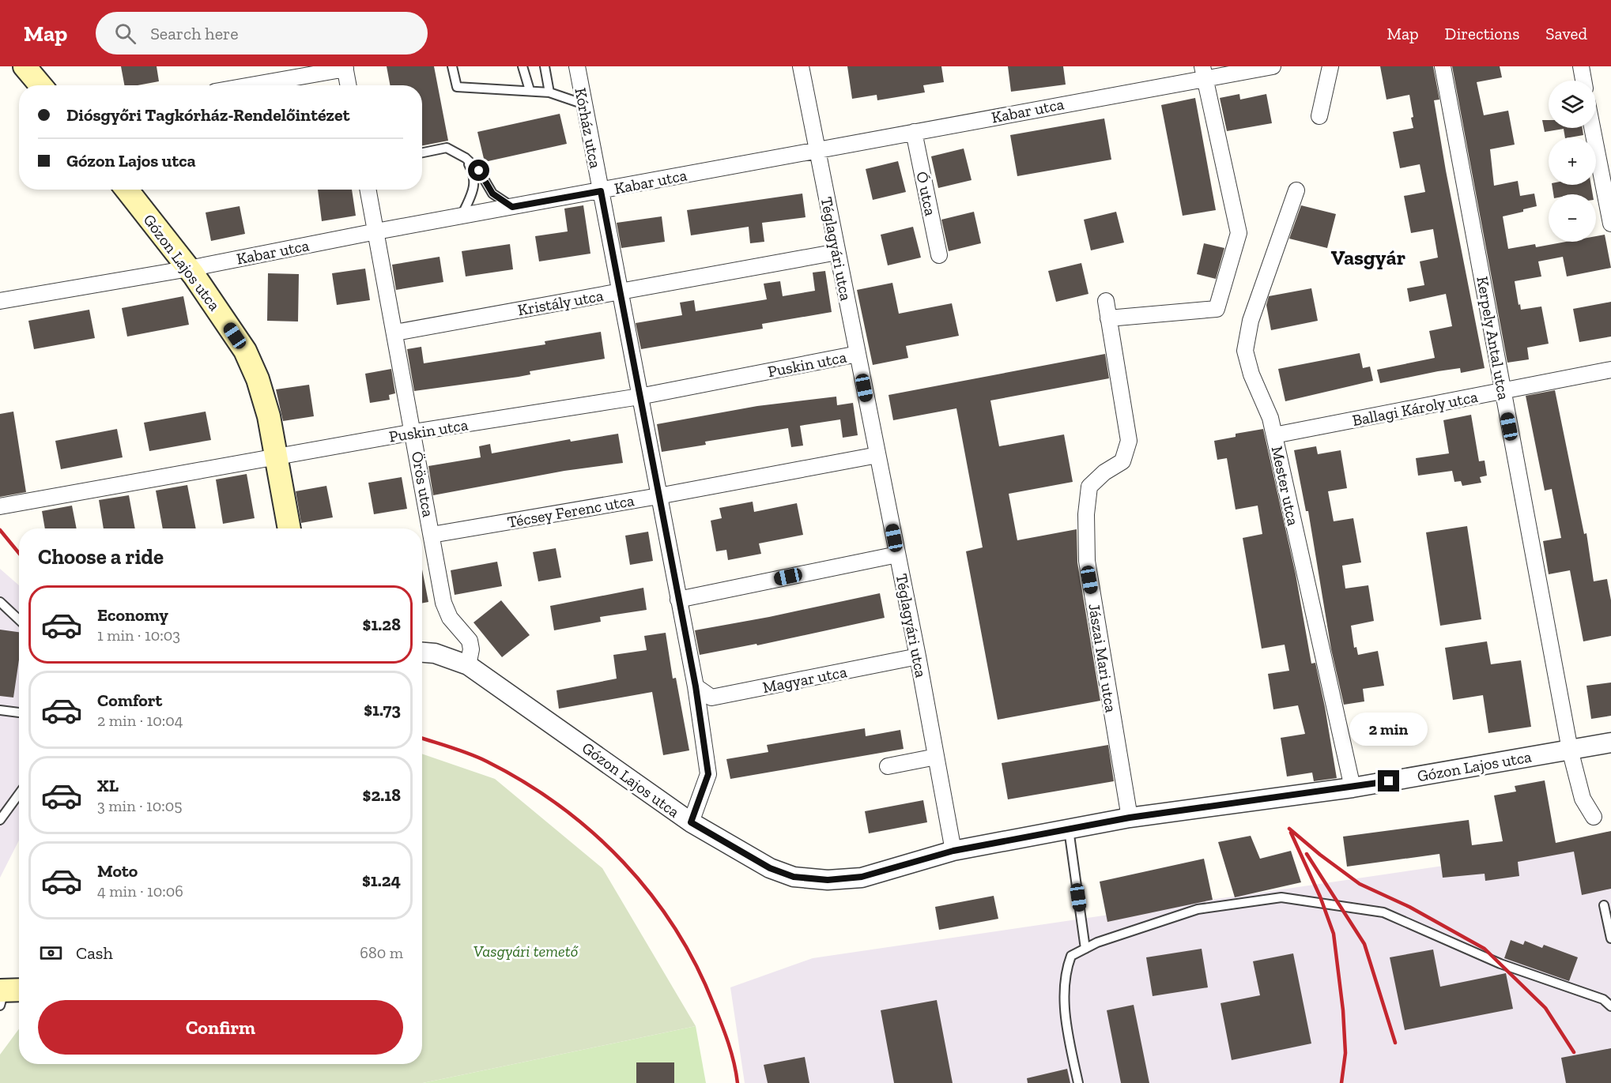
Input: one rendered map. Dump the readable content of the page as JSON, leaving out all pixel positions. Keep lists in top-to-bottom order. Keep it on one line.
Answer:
{"streets":{"main road":["Gózon Lajos utca"],"street":["Kabar utca","Kórház utca","Ó utca","Téglagyári utca","Kristály utca","Kerpely Antal utca","Puskin utca","Ballagi Károly utca","Örös utca","Mester utca","Técsey Ferenc utca","Jászai Mari utca","Magyar utca"]},"crossings":[["Kabar utca","Kórház utca"],["Kabar utca","Ó utca"],["Kabar utca","Téglagyári utca"],["Kabar utca","Gózon Lajos utca"],["Kabar utca","Örös utca"],["Kórház utca","Gózon Lajos utca"],["Kórház utca","Kristály utca"],["Kórház utca","Puskin utca"],["Kórház utca","Técsey Ferenc utca"],["Kórház utca","Magyar utca"],["Téglagyári utca","Gózon Lajos utca"],["Téglagyári utca","Kristály utca"],["Téglagyári utca","Puskin utca"],["Téglagyári utca","Técsey Ferenc utca"],["Téglagyári utca","Magyar utca"],["Gózon Lajos utca","Kerpely Antal utca"],["Gózon Lajos utca","Puskin utca"],["Gózon Lajos utca","Örös utca"],["Gózon Lajos utca","Mester utca"],["Gózon Lajos utca","Jászai Mari utca"],["Kristály utca","Örös utca"],["Kerpely Antal utca","Ballagi Károly utca"],["Puskin utca","Örös utca"],["Ballagi Károly utca","Mester utca"],["Örös utca","Técsey Ferenc utca"]],"districts":["Vasgyár"],"parks":["Vasgyári temető"],"page":{"header":"Map","search":"Search here","nav":["Map","Directions","Saved"],"map_buttons":["+","−"],"banner":["Diósgyőri Tagkórház-Rendelőintézet","Gózon Lajos utca"],"heading":"Choose a ride","list":[{"name":"Economy","note":"1 min · 10:03","value":"$1.28"},{"name":"Comfort","note":"2 min · 10:04","value":"$1.73"},{"name":"XL","note":"3 min · 10:05","value":"$2.18"},{"name":"Moto","note":"4 min · 10:06","value":"$1.24"}],"bubble":"2 min","pay":["Cash","680 m"],"buttons":"Confirm"}}
